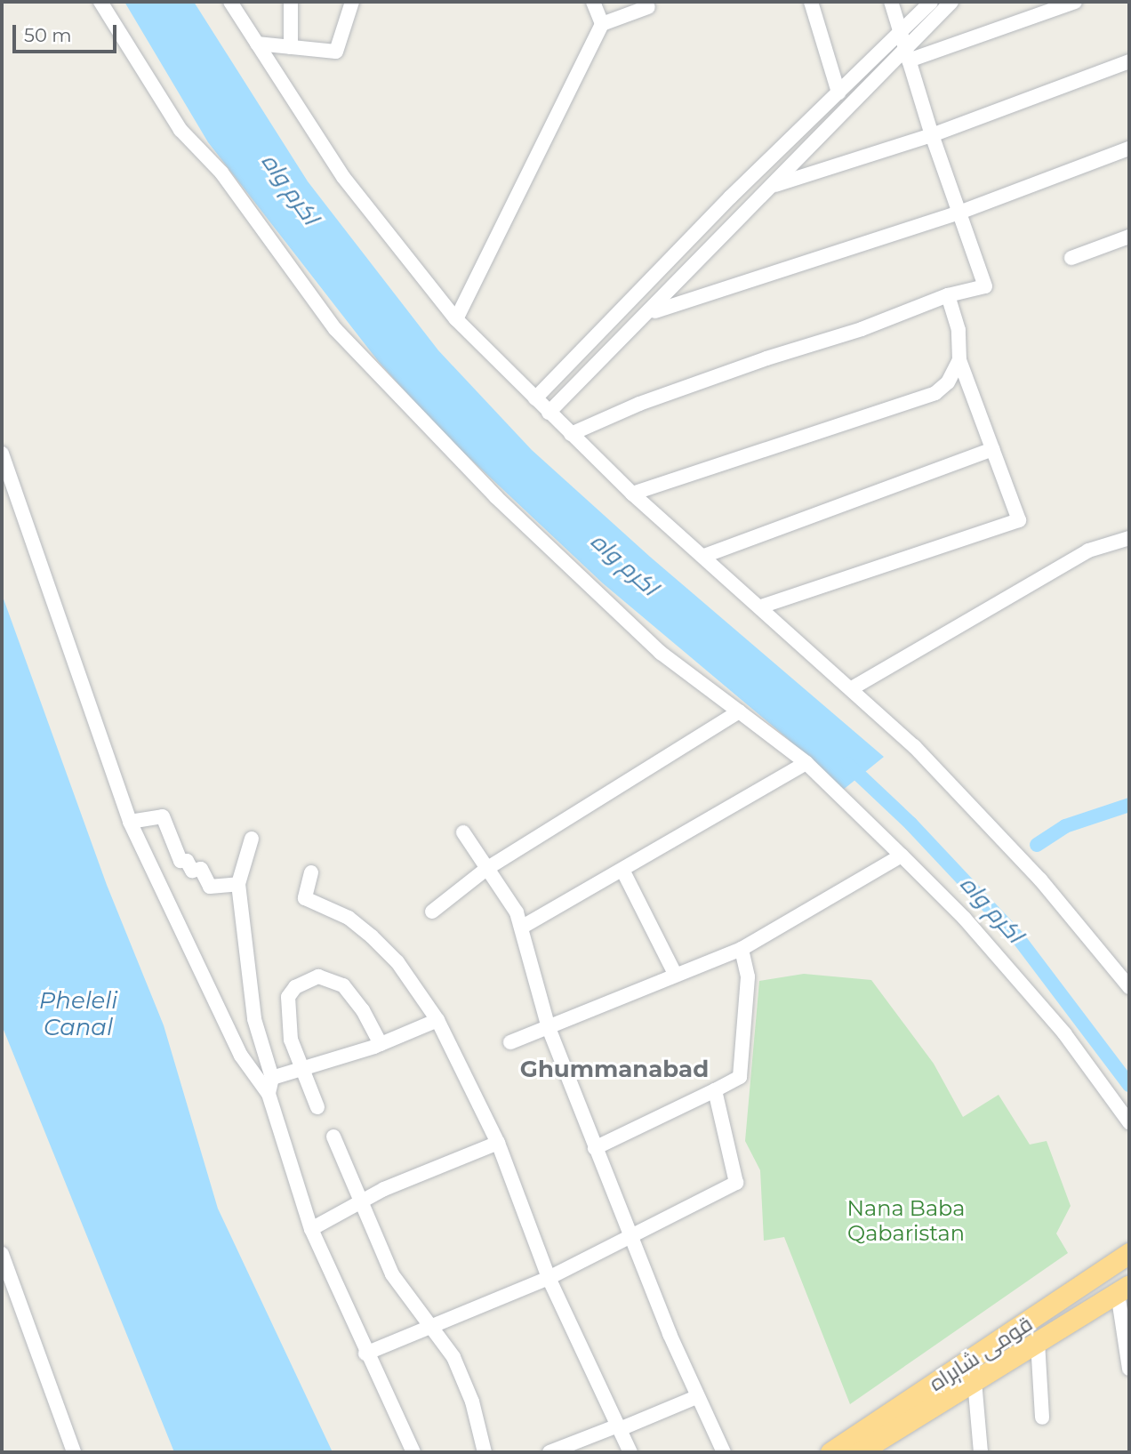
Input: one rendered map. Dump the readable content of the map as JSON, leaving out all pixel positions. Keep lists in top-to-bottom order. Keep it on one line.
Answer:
{"streets":{"highway":["قومی شاہراہ"]},"districts":["Ghummanabad"],"water":["اکرم واہ","Pheleli Canal"],"parks":["Nana Baba Qabaristan"],"scale_bar":"50 m"}
